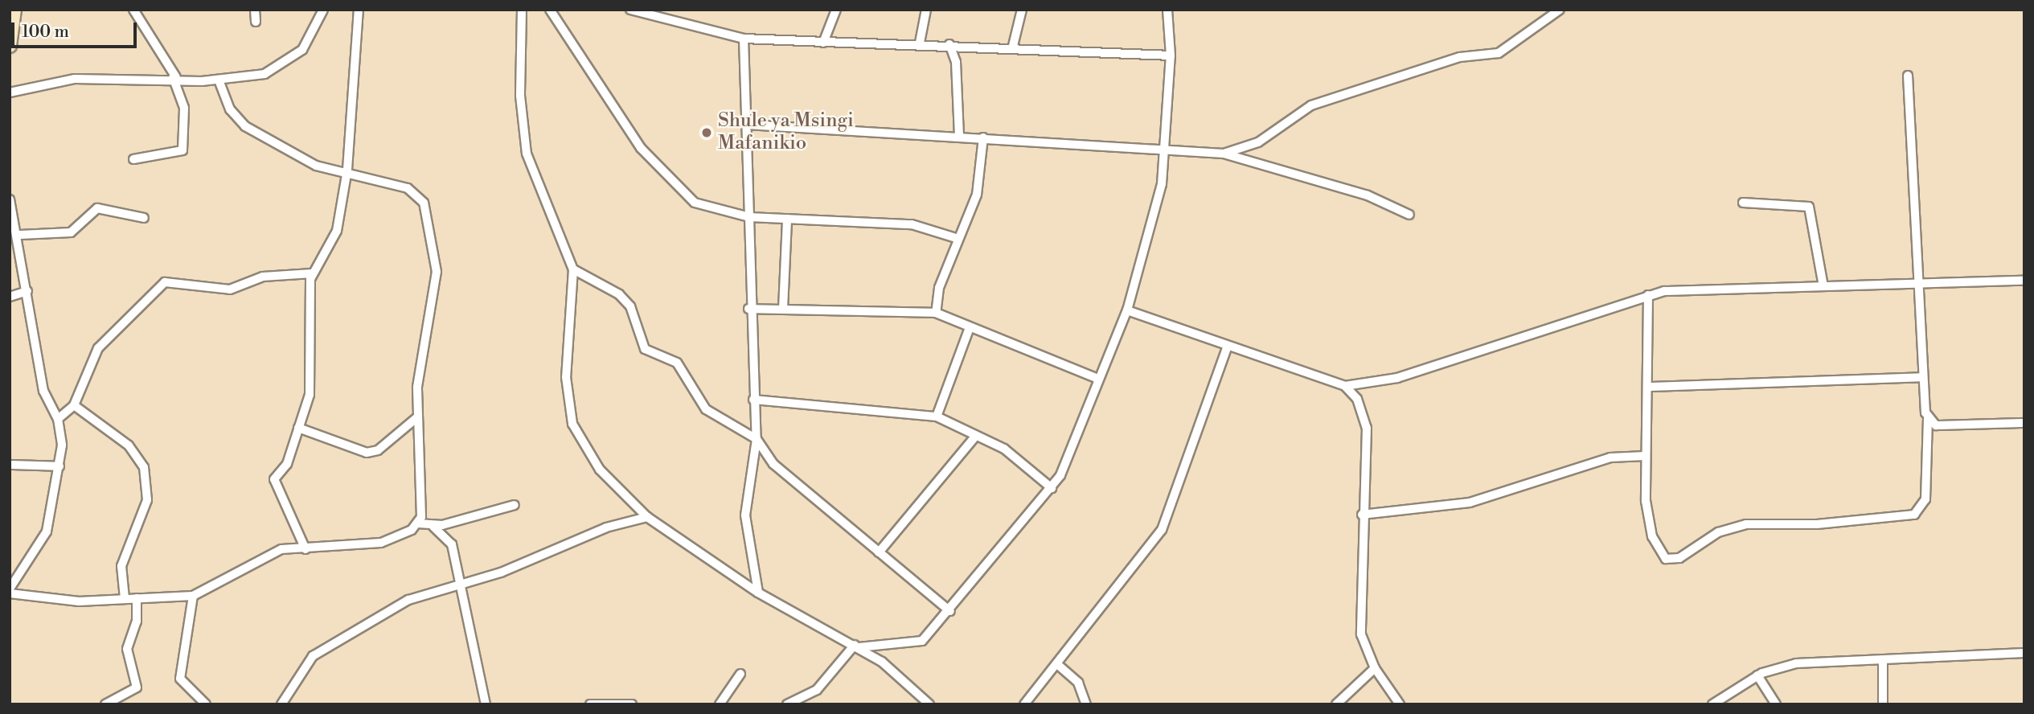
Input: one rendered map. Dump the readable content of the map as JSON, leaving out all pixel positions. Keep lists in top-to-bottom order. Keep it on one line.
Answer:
{"places":["Shule ya Msingi Mafanikio"],"scale_bar":"100 m"}
